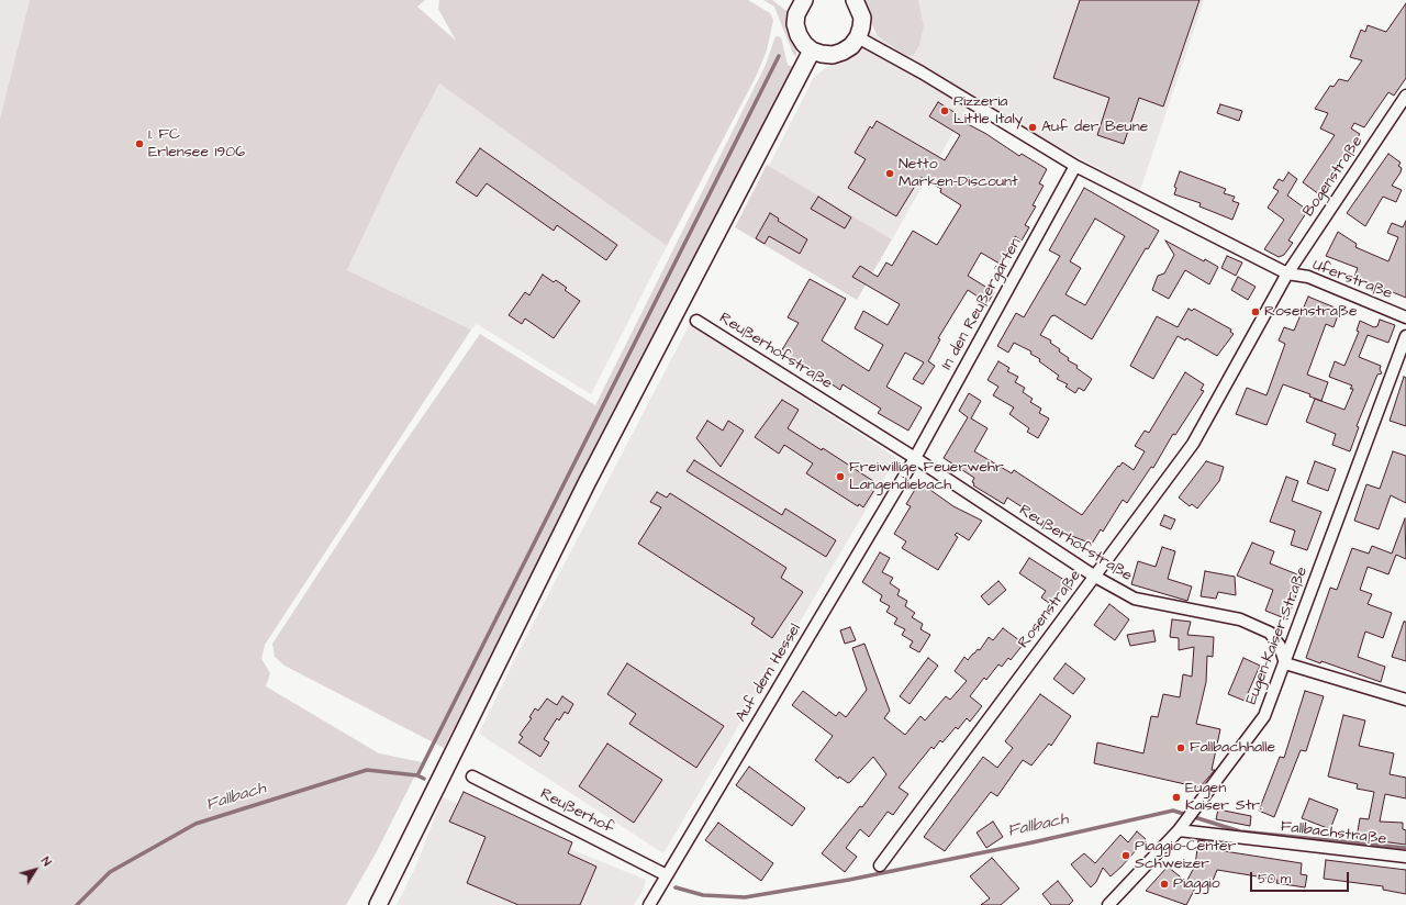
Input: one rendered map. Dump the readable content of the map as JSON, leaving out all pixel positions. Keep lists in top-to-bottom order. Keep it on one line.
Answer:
{"streets":{"street":["Bogenstraße","Uferstraße","In den Reußergärten","Reußerhofstraße","Rosenstraße","Eugen-Kaiser-Straße","Auf dem Hessel","Reußerhof","Fallbachstraße"]},"crossings":[["Bogenstraße","Uferstraße"],["Bogenstraße","Rosenstraße"],["Uferstraße","Rosenstraße"],["In den Reußergärten","Reußerhofstraße"],["In den Reußergärten","Auf dem Hessel"],["Reußerhofstraße","Rosenstraße"],["Reußerhofstraße","Eugen-Kaiser-Straße"],["Reußerhofstraße","Auf dem Hessel"],["Eugen-Kaiser-Straße","Fallbachstraße"],["Auf dem Hessel","Reußerhof"]],"water":["Fallbach"],"places":["Pizzeria Little Italy","Auf der Beune","1. FC Erlensee 1906","Netto Marken-Discount","Rosenstraße","Freiwillige Feuerwehr Langendiebach","Fallbachhalle","Eugen Kaiser Str.","Piaggio-Center Schweizer","Piaggio"],"scale_bar":"50 m","north":"top right"}
